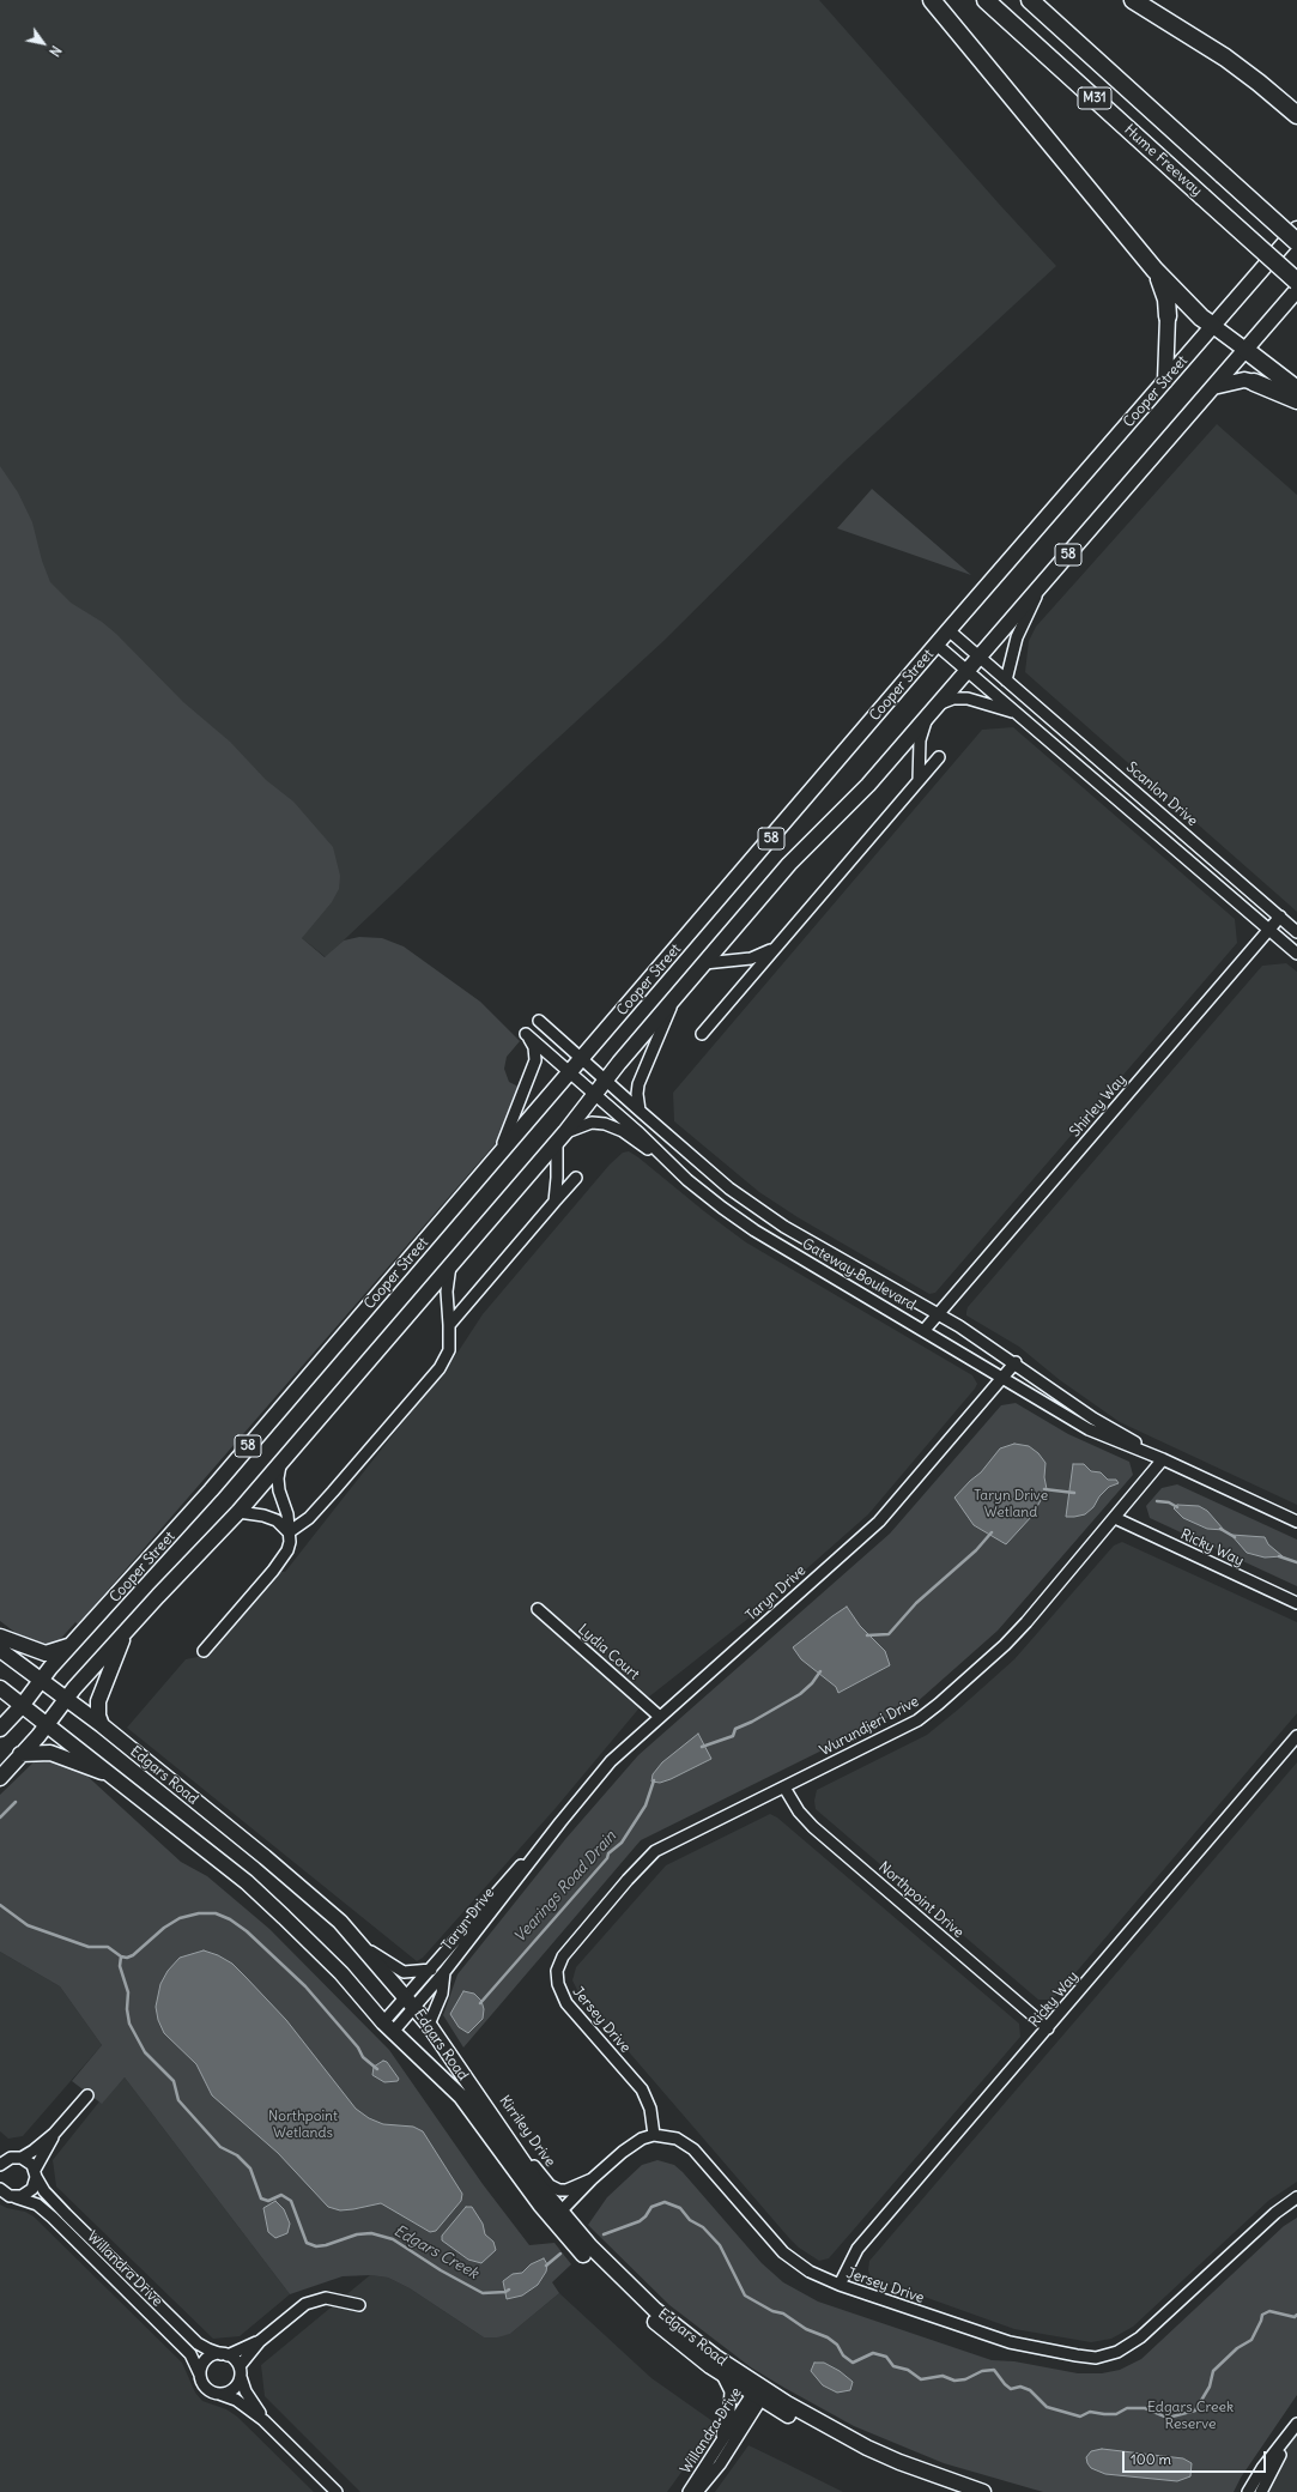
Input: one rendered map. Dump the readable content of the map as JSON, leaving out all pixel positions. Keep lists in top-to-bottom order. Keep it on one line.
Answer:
{"streets":{"highway":["M31","Hume Freeway"],"main road":["Cooper Street","58","Edgars Road"],"street":["Scanlon Drive","Shirley Way","Gateway Boulevard","Ricky Way","Taryn Drive","Lydia Court","Wurundjeri Drive","Northpoint Drive","Jersey Drive","Kirriley Drive","Willandra Drive"]},"crossings":[["Cooper Street","Scanlon Drive"],["Cooper Street","Gateway Boulevard"],["Cooper Street","Edgars Road"],["Scanlon Drive","Shirley Way"],["Shirley Way","Gateway Boulevard"],["Gateway Boulevard","Taryn Drive"],["Gateway Boulevard","Wurundjeri Drive"],["Ricky Way","Wurundjeri Drive"],["Ricky Way","Northpoint Drive"],["Ricky Way","Jersey Drive"],["Taryn Drive","Lydia Court"],["Taryn Drive","Edgars Road"],["Wurundjeri Drive","Northpoint Drive"],["Wurundjeri Drive","Jersey Drive"],["Edgars Road","Kirriley Drive"],["Edgars Road","Willandra Drive"],["Jersey Drive","Kirriley Drive"]],"water":["Vearings Road Drain","Edgars Creek"],"parks":["Taryn Drive Wetland","Northpoint Wetlands","Edgars Creek Reserve"],"scale_bar":"100 m","north":"bottom right"}
